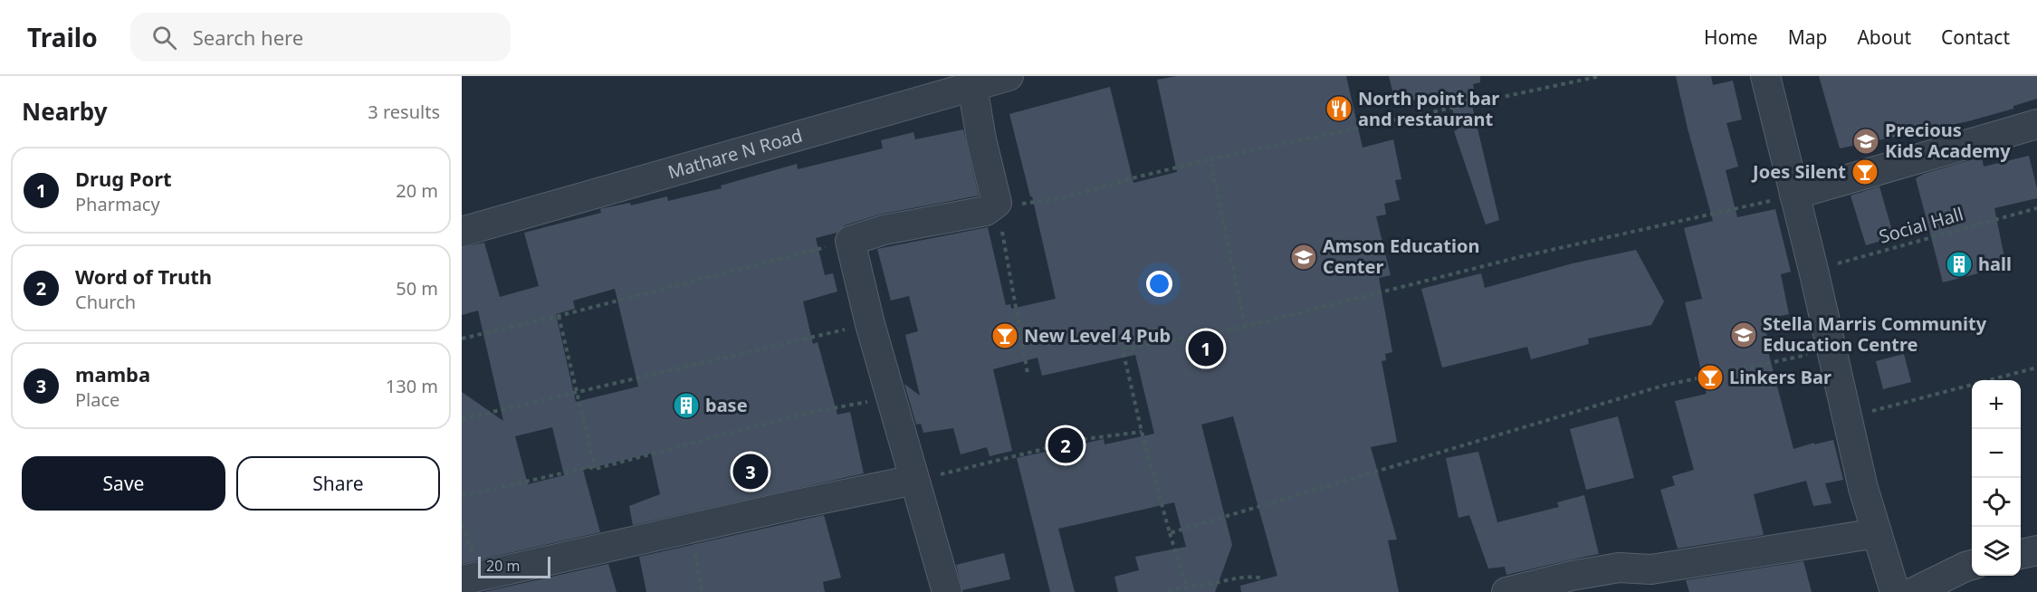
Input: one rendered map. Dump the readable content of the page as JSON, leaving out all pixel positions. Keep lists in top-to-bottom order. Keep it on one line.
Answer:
{"streets":{"street":["Mathare N Road"],"path":["Social Hall"]},"places":{"restaurant":["North point bar and restaurant"],"school or university":["Precious Kids Academy","Amson Education Center","Stella Marris Community Education Centre"],"bar":["Joes Silent","New Level 4 Pub","Linkers Bar"],"building":["hall","base"]},"scale_bar":"20 m","page":{"header":"Trailo","search":"Search here","nav":["Home","Map","About","Contact"],"heading":["Nearby","3 results"],"list":[{"mark":"1","name":"Drug Port","note":"Pharmacy","value":"20 m"},{"mark":"2","name":"Word of Truth","note":"Church","value":"50 m"},{"mark":"3","name":"mamba","note":"Place","value":"130 m"}],"pins":["1","2","3"],"map_buttons":["+","−"],"buttons":["Save","Share"],"scale":"20 m"}}
